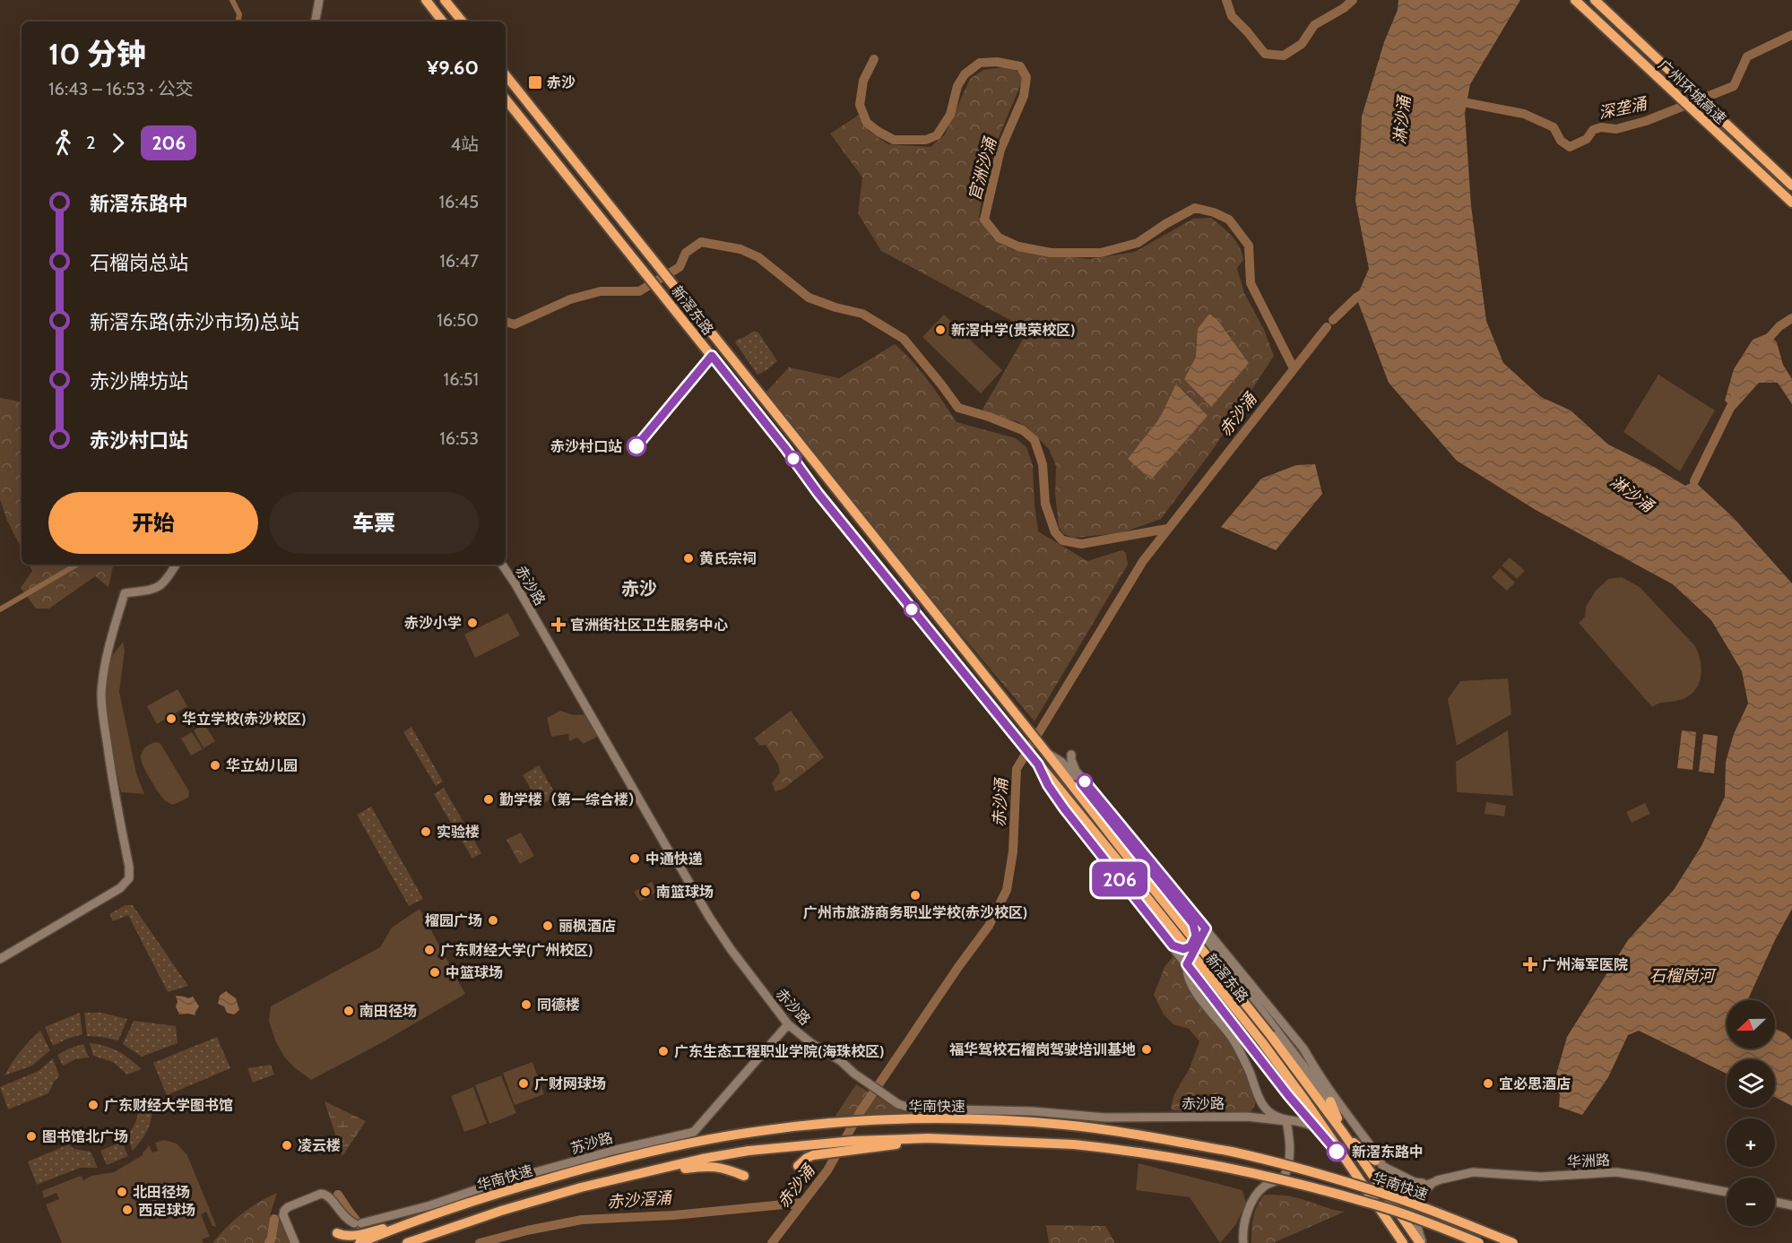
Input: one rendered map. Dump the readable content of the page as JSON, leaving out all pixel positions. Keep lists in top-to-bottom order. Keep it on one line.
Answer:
{"streets":{"highway":["广州环城高速","新滘东路","华南快速"],"main road":["赤沙路","苏沙路","华洲路"]},"crossings":[["赤沙路","苏沙路"]],"districts":["赤沙"],"water":["深垄涌","淋沙涌","官洲沙涌","赤沙涌","石榴岗河","赤沙滘涌"],"places":{"transit":["赤沙"],"other":["新滘中学(贵荣校区)","赤沙村口站","黄氏宗祠","赤沙小学","华立学校(赤沙校区)","华立幼儿园","勤学楼（第一综合楼）","实验楼","中通快递","南篮球场","广州市旅游商务职业学校(赤沙校区)","榴园广场","丽枫酒店","广东财经大学(广州校区)","中篮球场","同德楼","南田径场","福华驾校石榴岗驾驶培训基地","广东生态工程职业学院(海珠校区)","广财网球场","宜必思酒店","广东财经大学图书馆","图书馆北广场","凌云楼","新滘东路中","北田径场","西足球场"],"health":["官洲街社区卫生服务中心","广州海军医院"]},"lines":["bus line 206"],"north":"left","page":{"on_map":"206","heading":["10 分钟","16:43 – 16:53 · 公交","¥9.60"],"legs":["2","206","4站"],"list":[{"name":"新滘东路中","value":"16:45"},{"name":"石榴岗总站","value":"16:47"},{"name":"新滘东路(赤沙市场)总站","value":"16:50"},{"name":"赤沙牌坊站","value":"16:51"},{"name":"赤沙村口站","value":"16:53"}],"buttons":["开始","车票"],"map_buttons":["+","−"]}}
